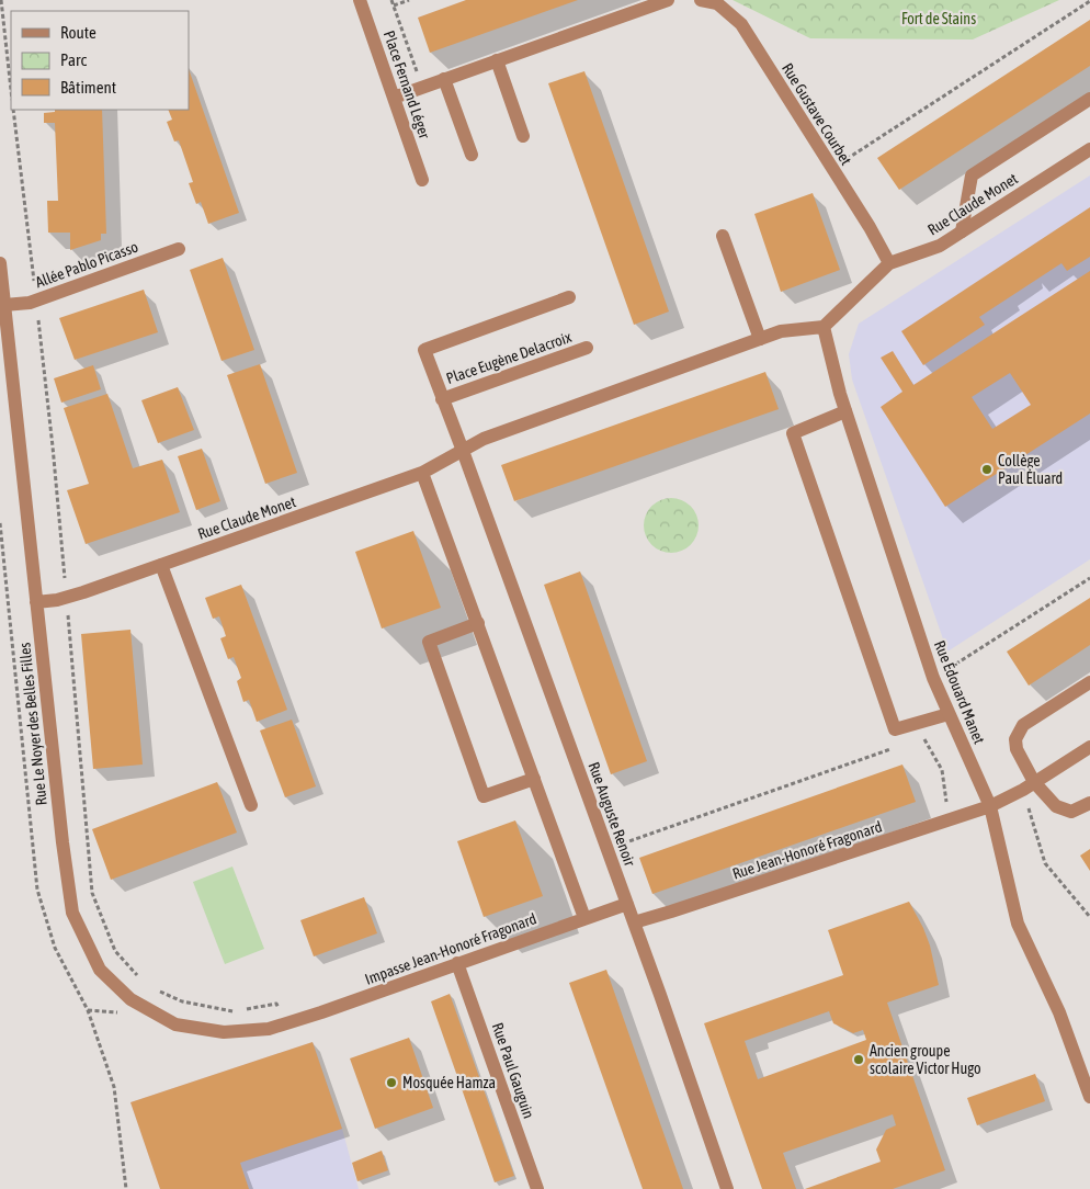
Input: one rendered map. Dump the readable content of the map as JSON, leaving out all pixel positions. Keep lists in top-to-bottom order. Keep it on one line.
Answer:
{"streets":{"street":["Place Fernand Léger","Rue Gustave Courbet","Rue Claude Monet","Allée Pablo Picasso","Place Eugène Delacroix","Rue Édouard Manet","Rue Le Noyer des Belles Filles","Rue Auguste Renoir","Rue Jean-Honoré Fragonard","Impasse Jean-Honoré Fragonard","Rue Paul Gauguin"]},"crossings":[["Rue Gustave Courbet","Rue Claude Monet"],["Rue Claude Monet","Place Eugène Delacroix"],["Rue Claude Monet","Rue Édouard Manet"],["Rue Claude Monet","Rue Le Noyer des Belles Filles"],["Rue Claude Monet","Rue Auguste Renoir"],["Allée Pablo Picasso","Rue Le Noyer des Belles Filles"],["Place Eugène Delacroix","Rue Auguste Renoir"],["Rue Édouard Manet","Rue Jean-Honoré Fragonard"],["Rue Le Noyer des Belles Filles","Impasse Jean-Honoré Fragonard"],["Rue Auguste Renoir","Rue Jean-Honoré Fragonard"],["Rue Auguste Renoir","Impasse Jean-Honoré Fragonard"],["Impasse Jean-Honoré Fragonard","Rue Paul Gauguin"]],"parks":["Fort de Stains"],"places":["Collège Paul Éluard","Ancien groupe scolaire Victor Hugo","Mosquée Hamza"],"legend":["Route","Parc","Bâtiment"]}
